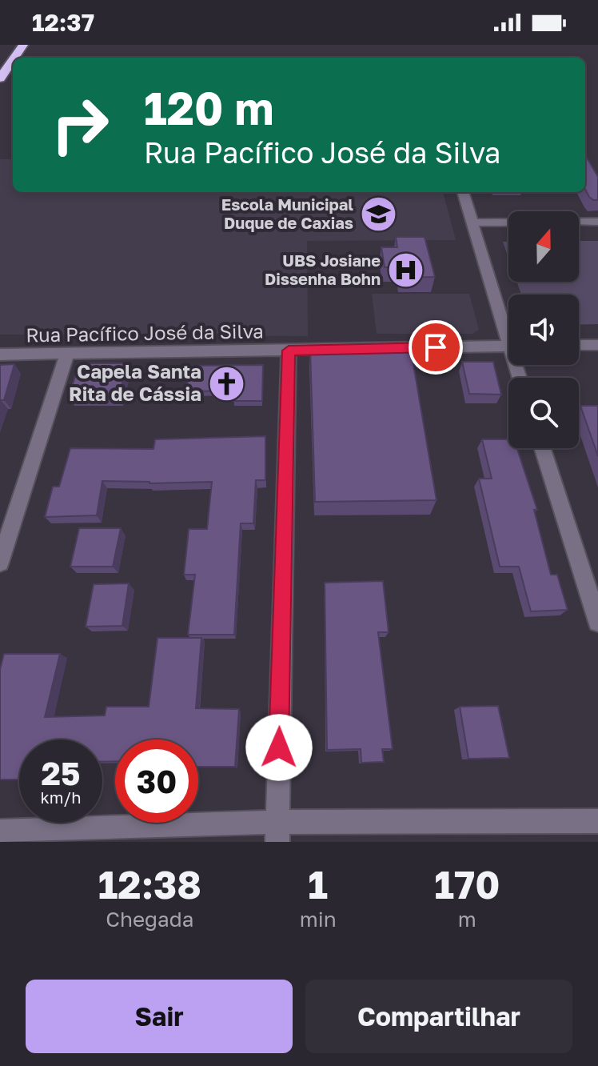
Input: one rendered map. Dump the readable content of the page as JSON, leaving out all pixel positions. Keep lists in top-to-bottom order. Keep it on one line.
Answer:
{"streets":{"street":["Rua Pacífico José da Silva"]},"places":{"school or university":["Escola Municipal Duque de Caxias"],"hospital":["UBS Josiane Dissenha Bohn"],"church":["Capela Santa Rita de Cássia"]},"north":"top","page":{"status":"12:37","turn":["120 m","Rua Pacífico José da Silva"],"speed":"25 km/h","limit":"30","eta":["12:38","Chegada","1","min","170","m"],"buttons":["Sair","Compartilhar"]}}
